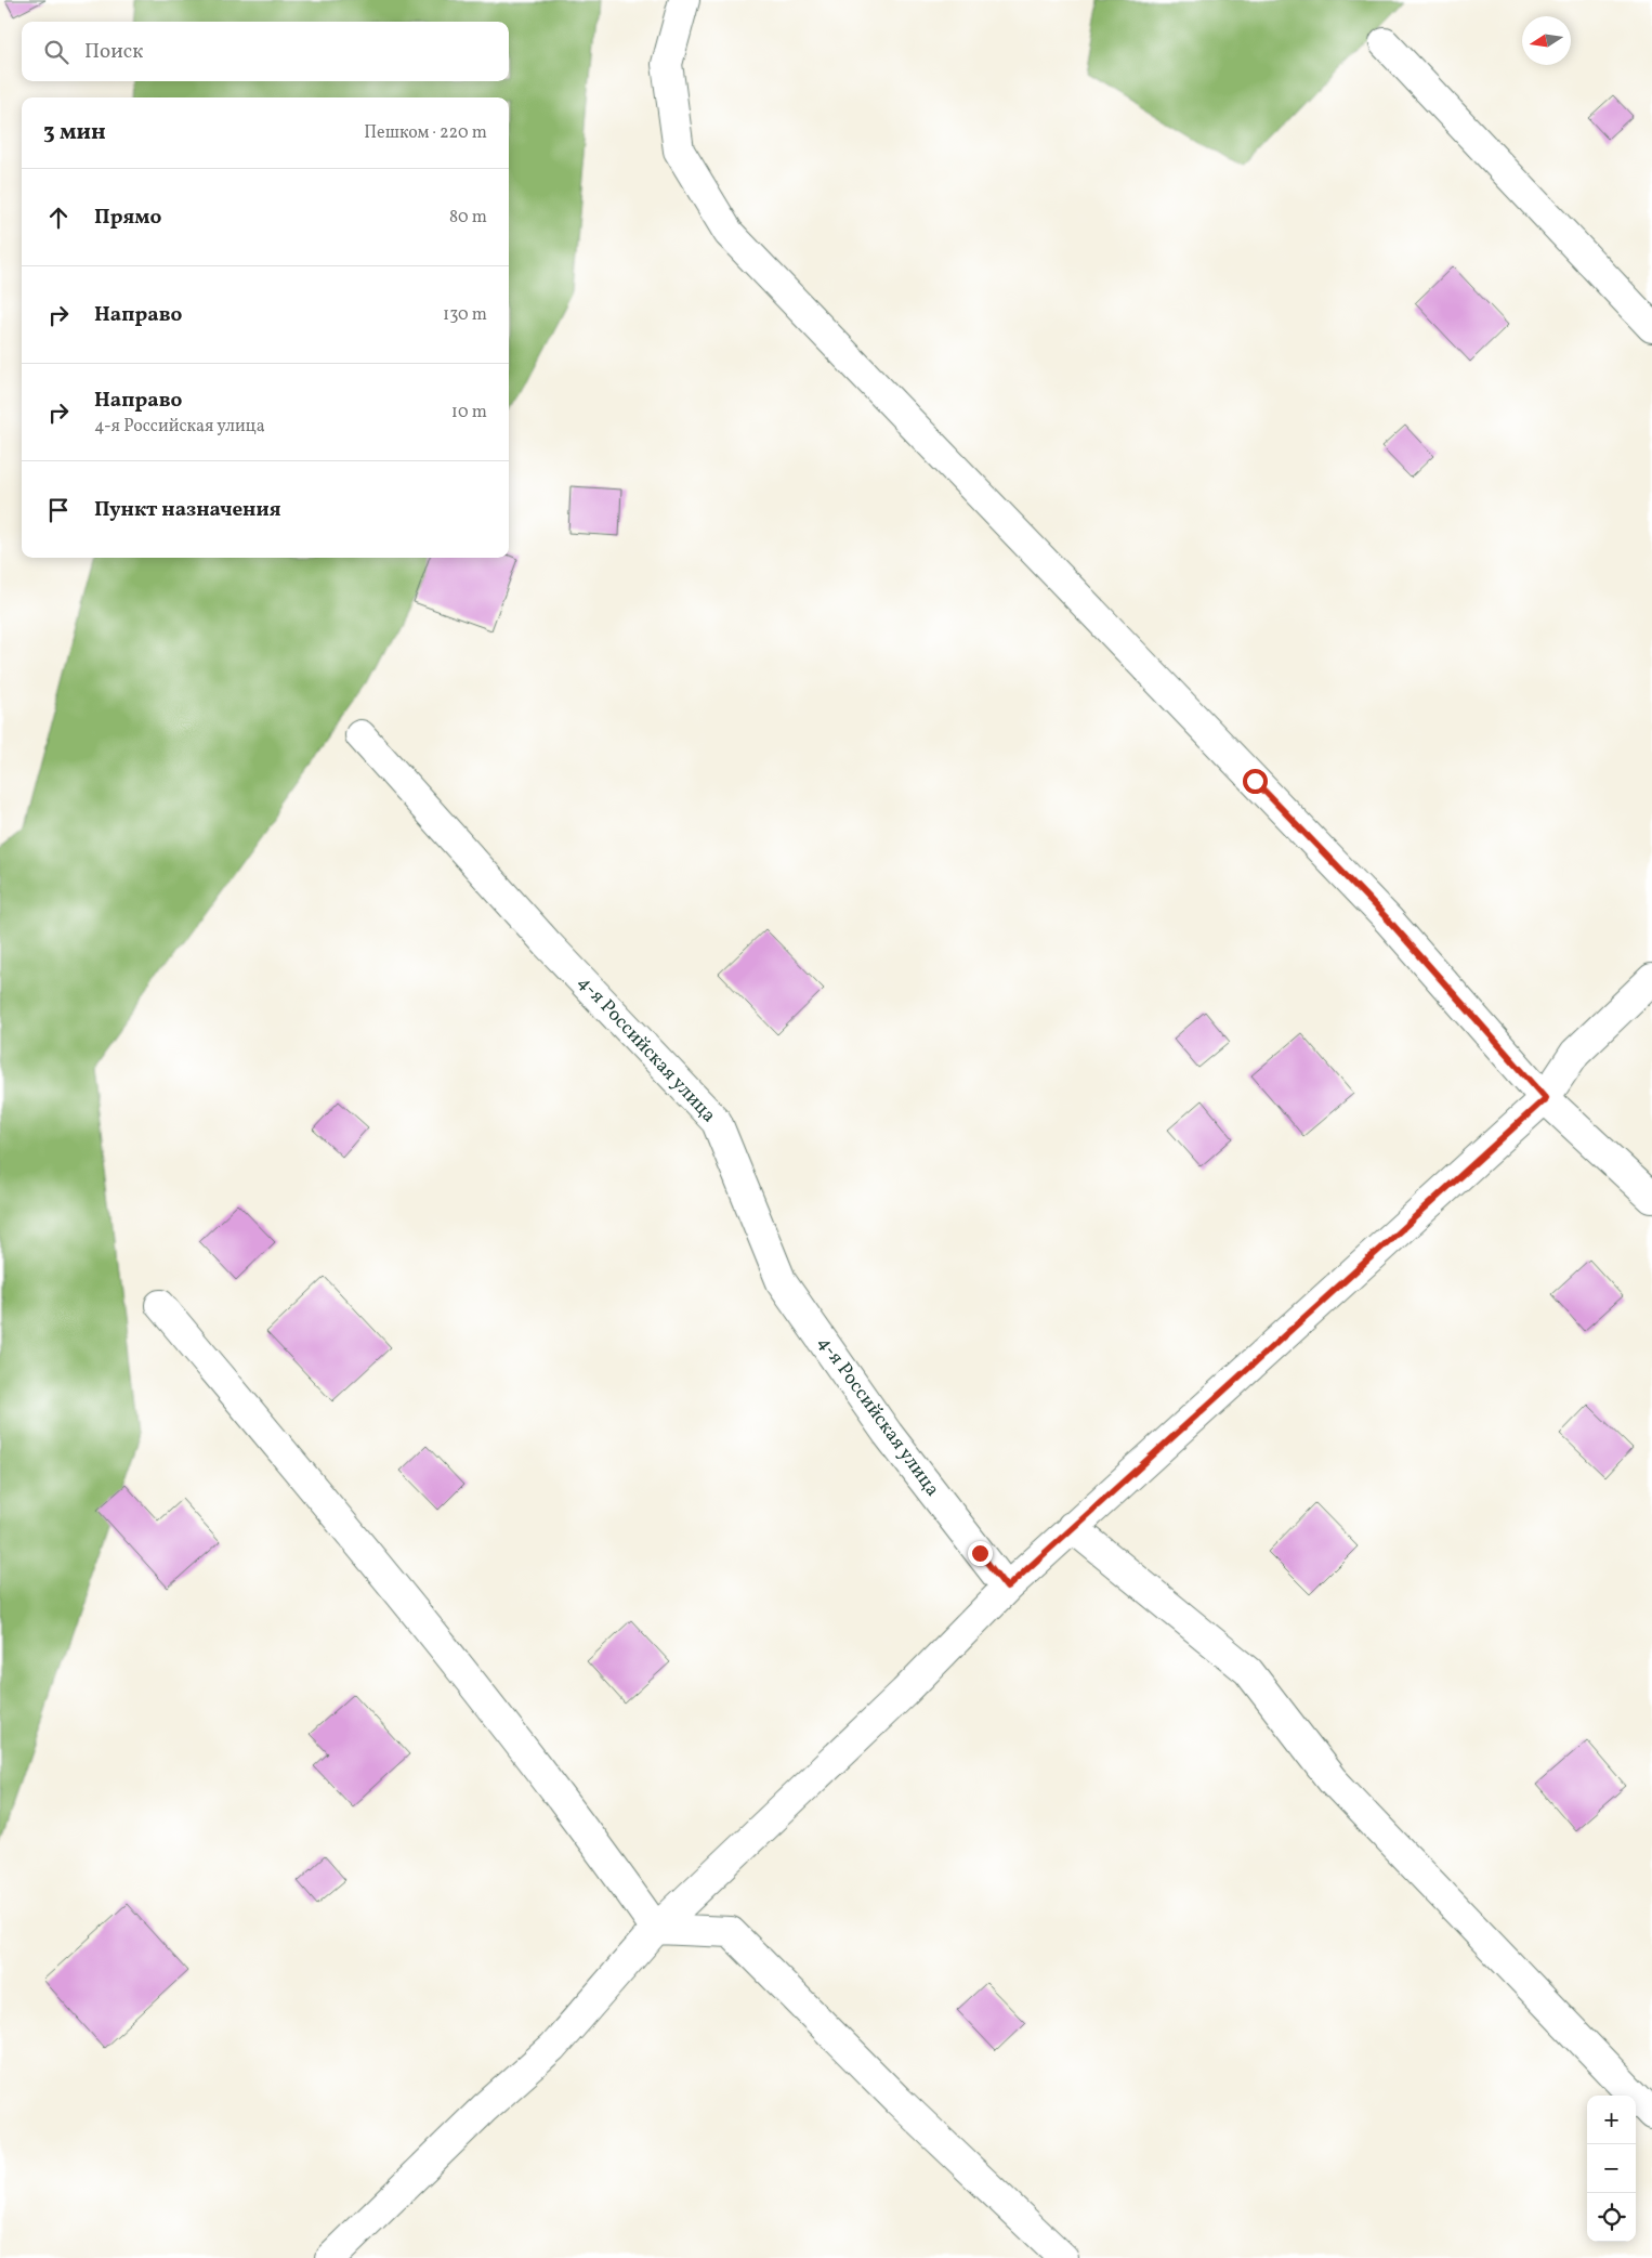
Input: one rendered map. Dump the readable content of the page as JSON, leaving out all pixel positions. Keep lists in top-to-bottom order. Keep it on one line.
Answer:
{"streets":{"street":["4-я Российская улица"]},"north":"left","page":{"search":"Поиск","heading":["3 мин","Пешком · 220 m"],"list":[["Прямо","80 m"],["Направо","130 m"],["Направо","4-я Российская улица","10 m"],"Пункт назначения"],"map_buttons":["+","−"]}}
